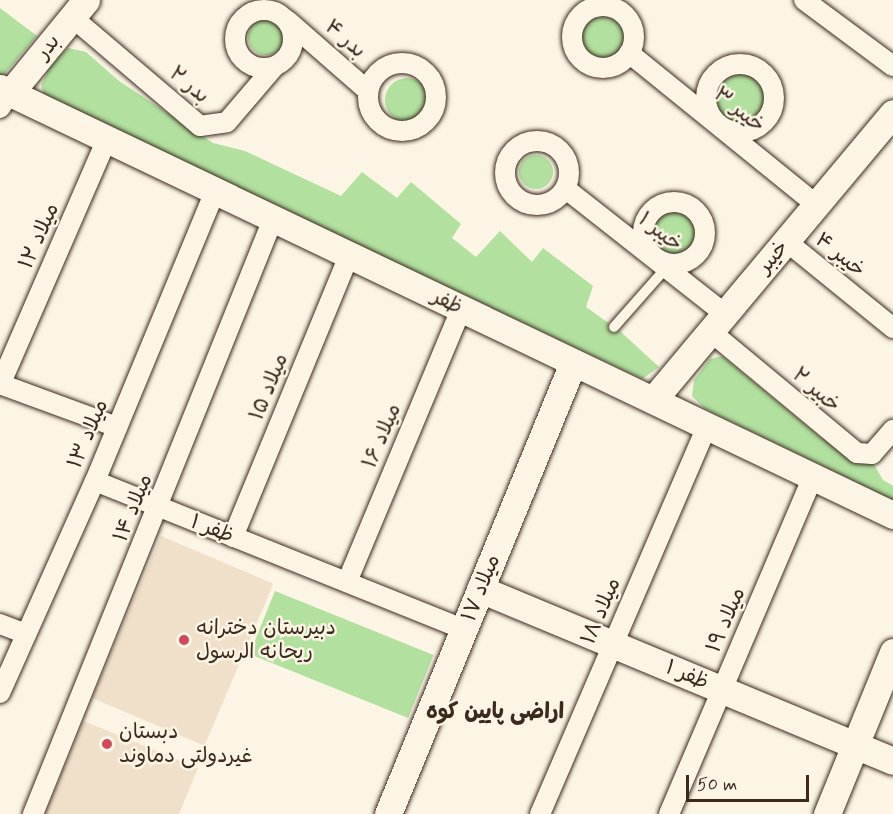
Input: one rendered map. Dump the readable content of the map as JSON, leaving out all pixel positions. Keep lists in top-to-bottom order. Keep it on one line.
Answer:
{"streets":{"street":["بدر ۴","بدر","بدر ۲","خیبر ۳","خیبر ۱","میلاد ۱۲","خیبر ۴","خیبر","ظفر","میلاد ۱۵","خبیر ۲","میلاد ۱۳","میلاد ۱۶","میلاد ۱۴","ظفر ۱","میلاد ۱۷","میلاد ۱۸","میلاد ۱۹"]},"crossings":[["بدر ۴","بدر ۲"],["بدر","بدر ۲"],["بدر","ظفر"],["خیبر ۳","خیبر"],["خیبر ۱","خیبر"],["خیبر ۱","خبیر ۲"],["میلاد ۱۲","ظفر"],["خیبر ۴","خیبر"],["خیبر","ظفر"],["خیبر","خبیر ۲"],["ظفر","میلاد ۱۵"],["ظفر","میلاد ۱۳"],["ظفر","میلاد ۱۶"],["ظفر","میلاد ۱۴"],["ظفر","میلاد ۱۷"],["ظفر","میلاد ۱۸"],["ظفر","میلاد ۱۹"],["میلاد ۱۵","ظفر ۱"],["میلاد ۱۳","ظفر ۱"],["میلاد ۱۶","ظفر ۱"],["میلاد ۱۴","ظفر ۱"],["ظفر ۱","میلاد ۱۷"],["ظفر ۱","میلاد ۱۸"],["ظفر ۱","میلاد ۱۹"]],"districts":["اراضی پایین کوه"],"places":["دبیرستان دخترانه ریحانه الرسول","دبستان غیردولتی دماوند"],"scale_bar":"50 m"}
